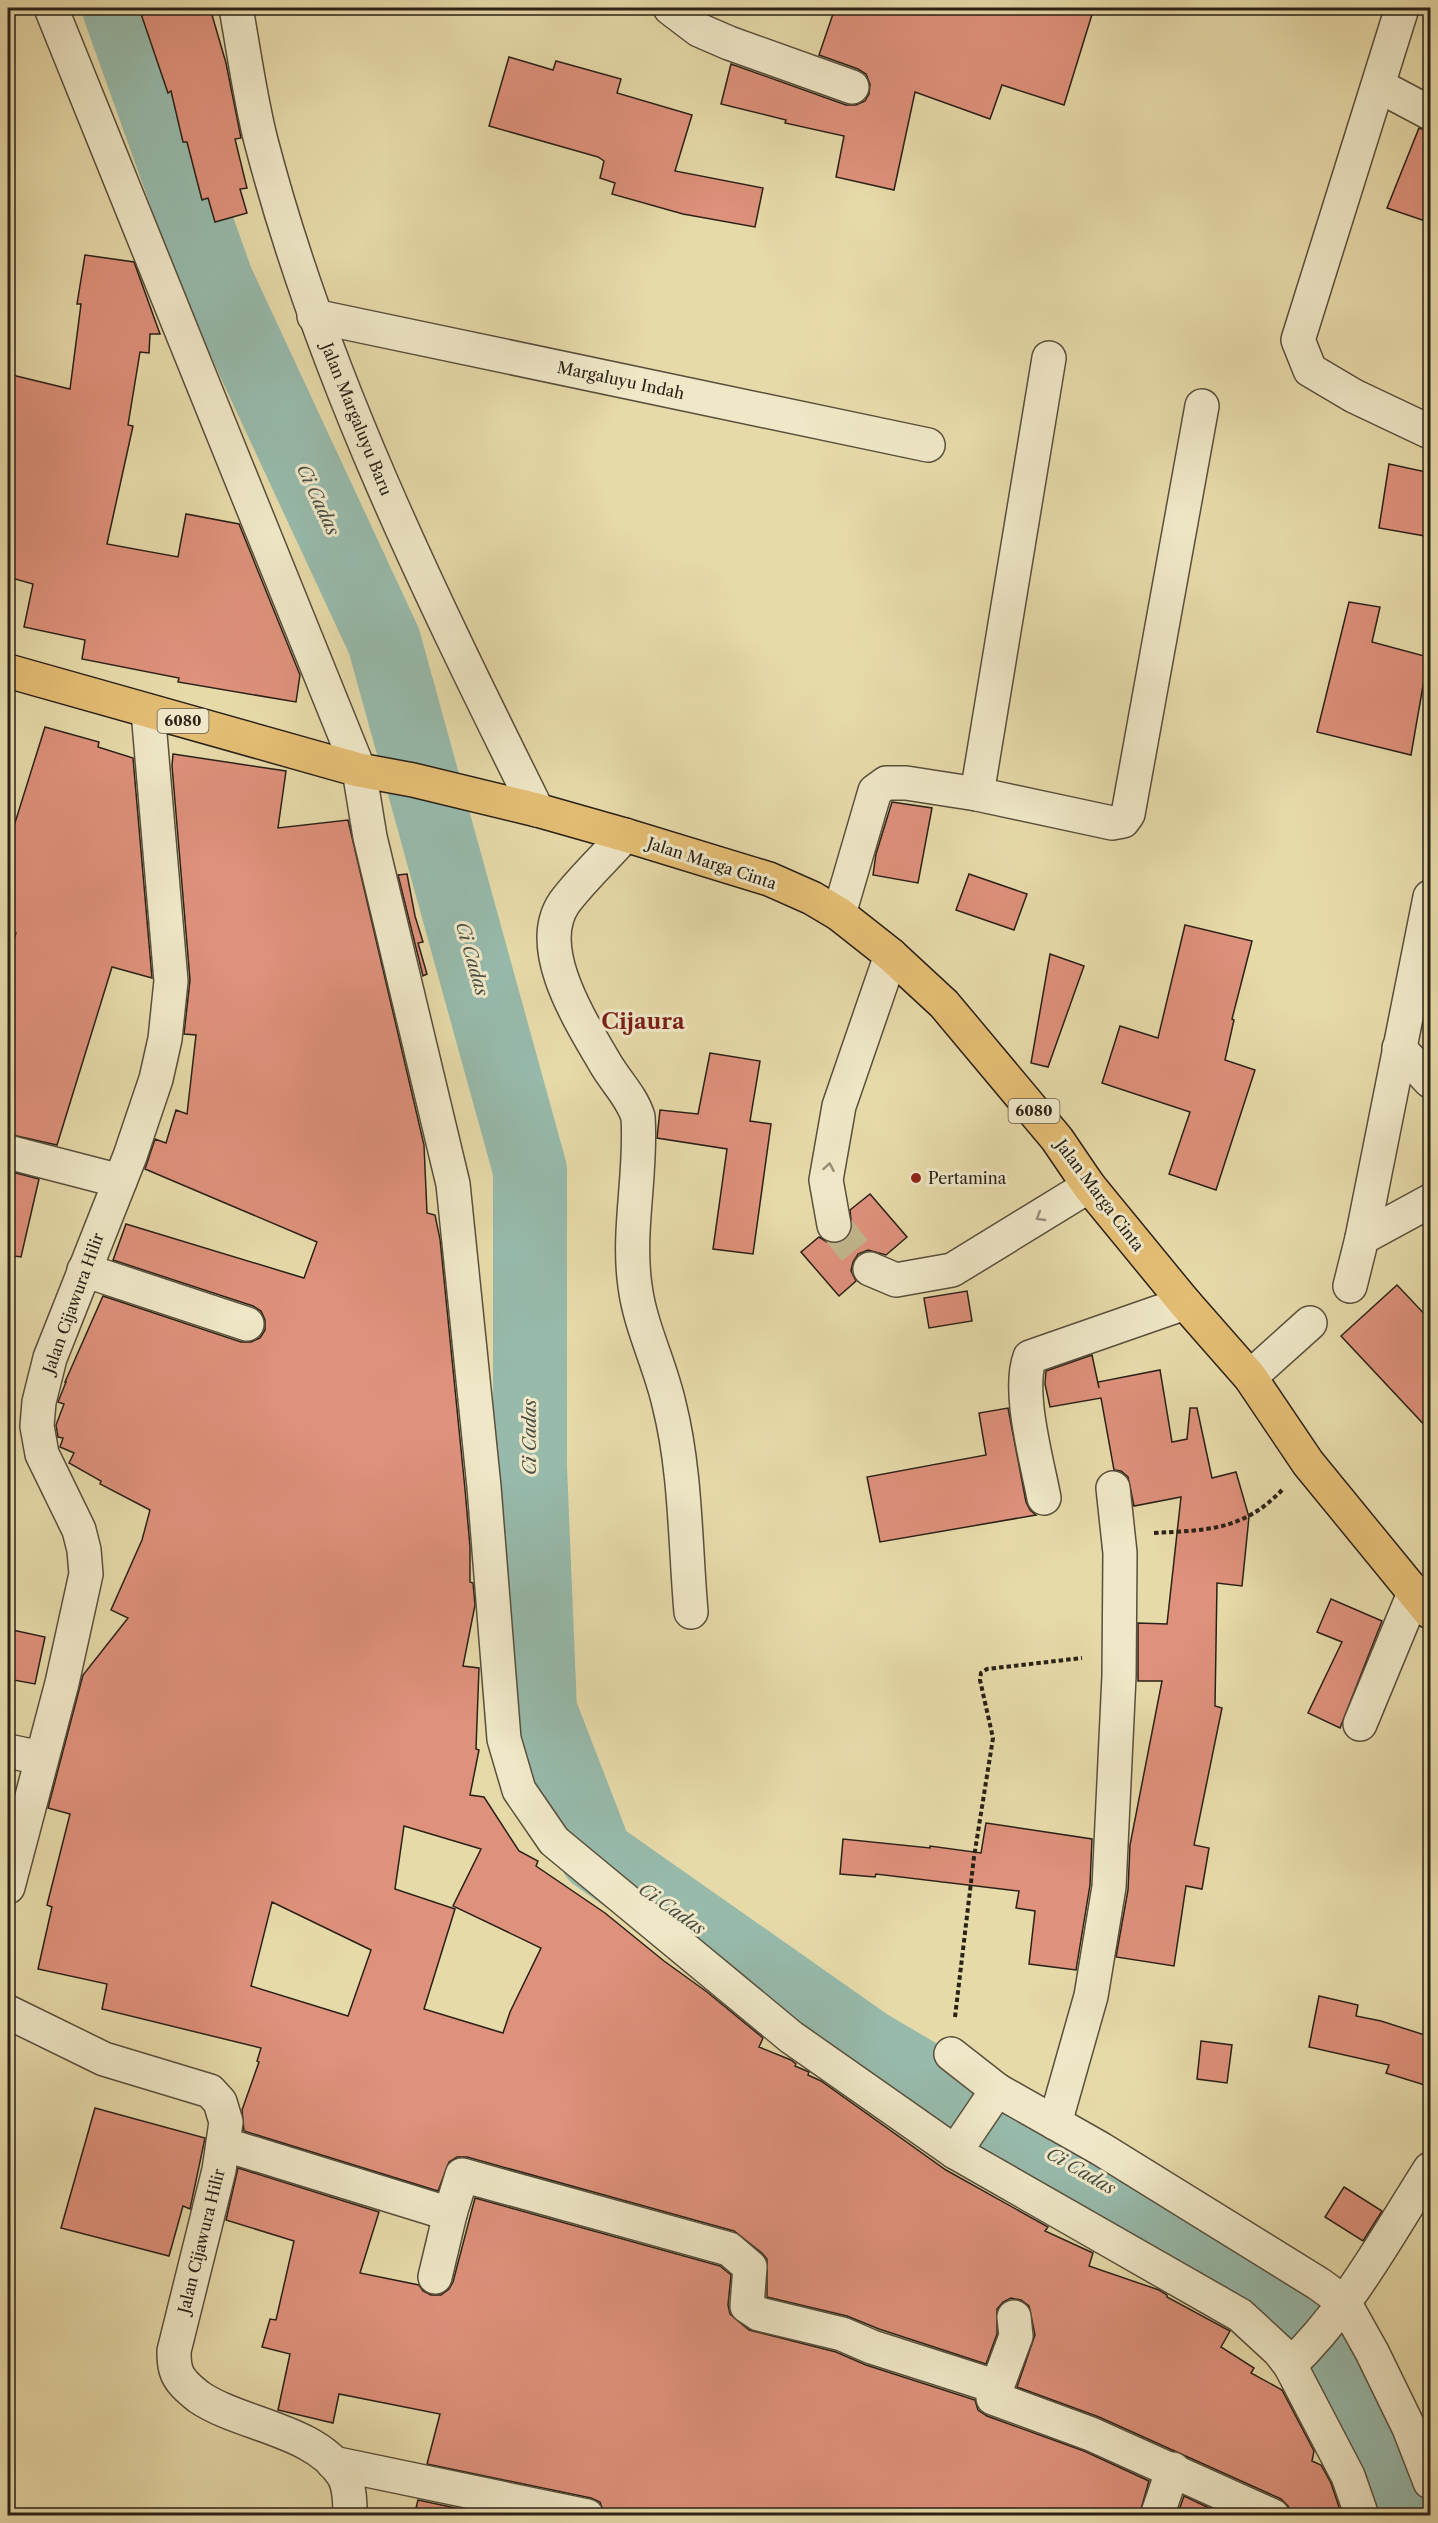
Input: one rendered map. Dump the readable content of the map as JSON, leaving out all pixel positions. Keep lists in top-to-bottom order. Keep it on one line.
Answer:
{"streets":{"main road":["6080","Jalan Marga Cinta"],"street":["Margaluyu Indah","Jalan Margaluyu Baru","Jalan Cijawura Hilir"]},"crossings":[["Margaluyu Indah","Jalan Margaluyu Baru"],["Jalan Margaluyu Baru","Jalan Marga Cinta"],["Jalan Marga Cinta","Jalan Cijawura Hilir"]],"districts":["Cijaura"],"water":["Ci Cadas"],"places":["Pertamina"]}
